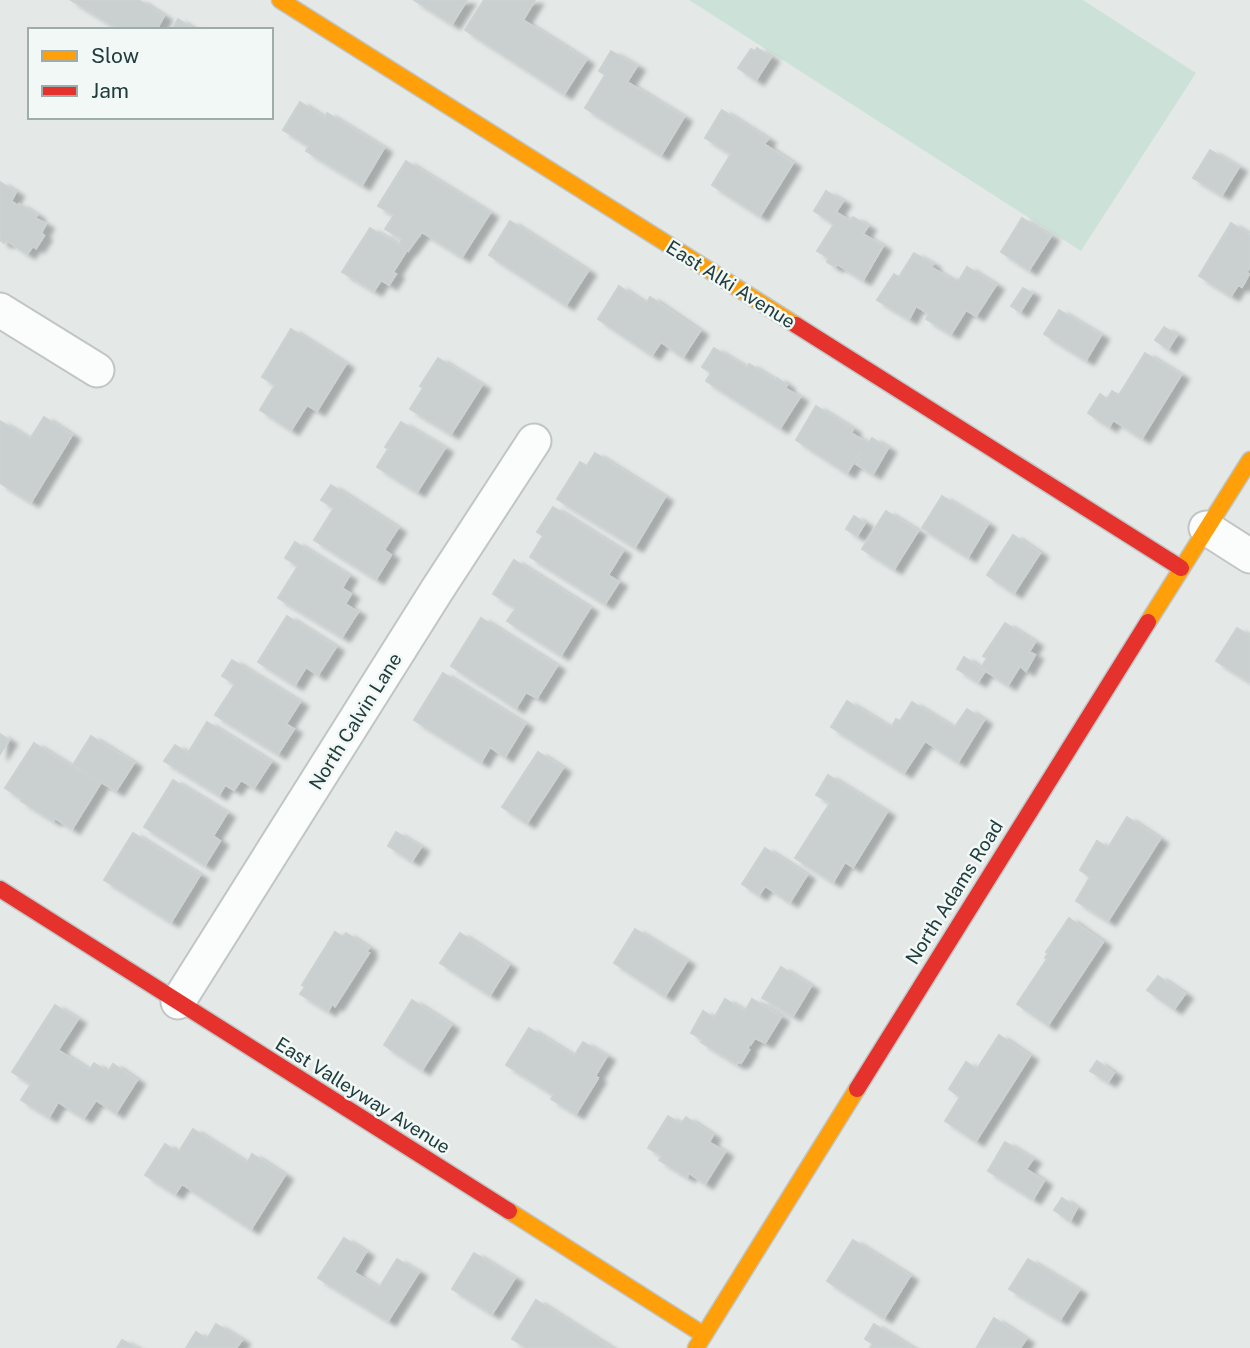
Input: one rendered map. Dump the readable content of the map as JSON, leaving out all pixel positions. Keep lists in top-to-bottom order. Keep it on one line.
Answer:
{"streets":{"street":["East Alki Avenue","North Calvin Lane","North Adams Road","East Valleyway Avenue"]},"crossings":[["East Alki Avenue","North Adams Road"],["North Calvin Lane","East Valleyway Avenue"],["North Adams Road","East Valleyway Avenue"]],"legend":["Slow","Jam"]}
